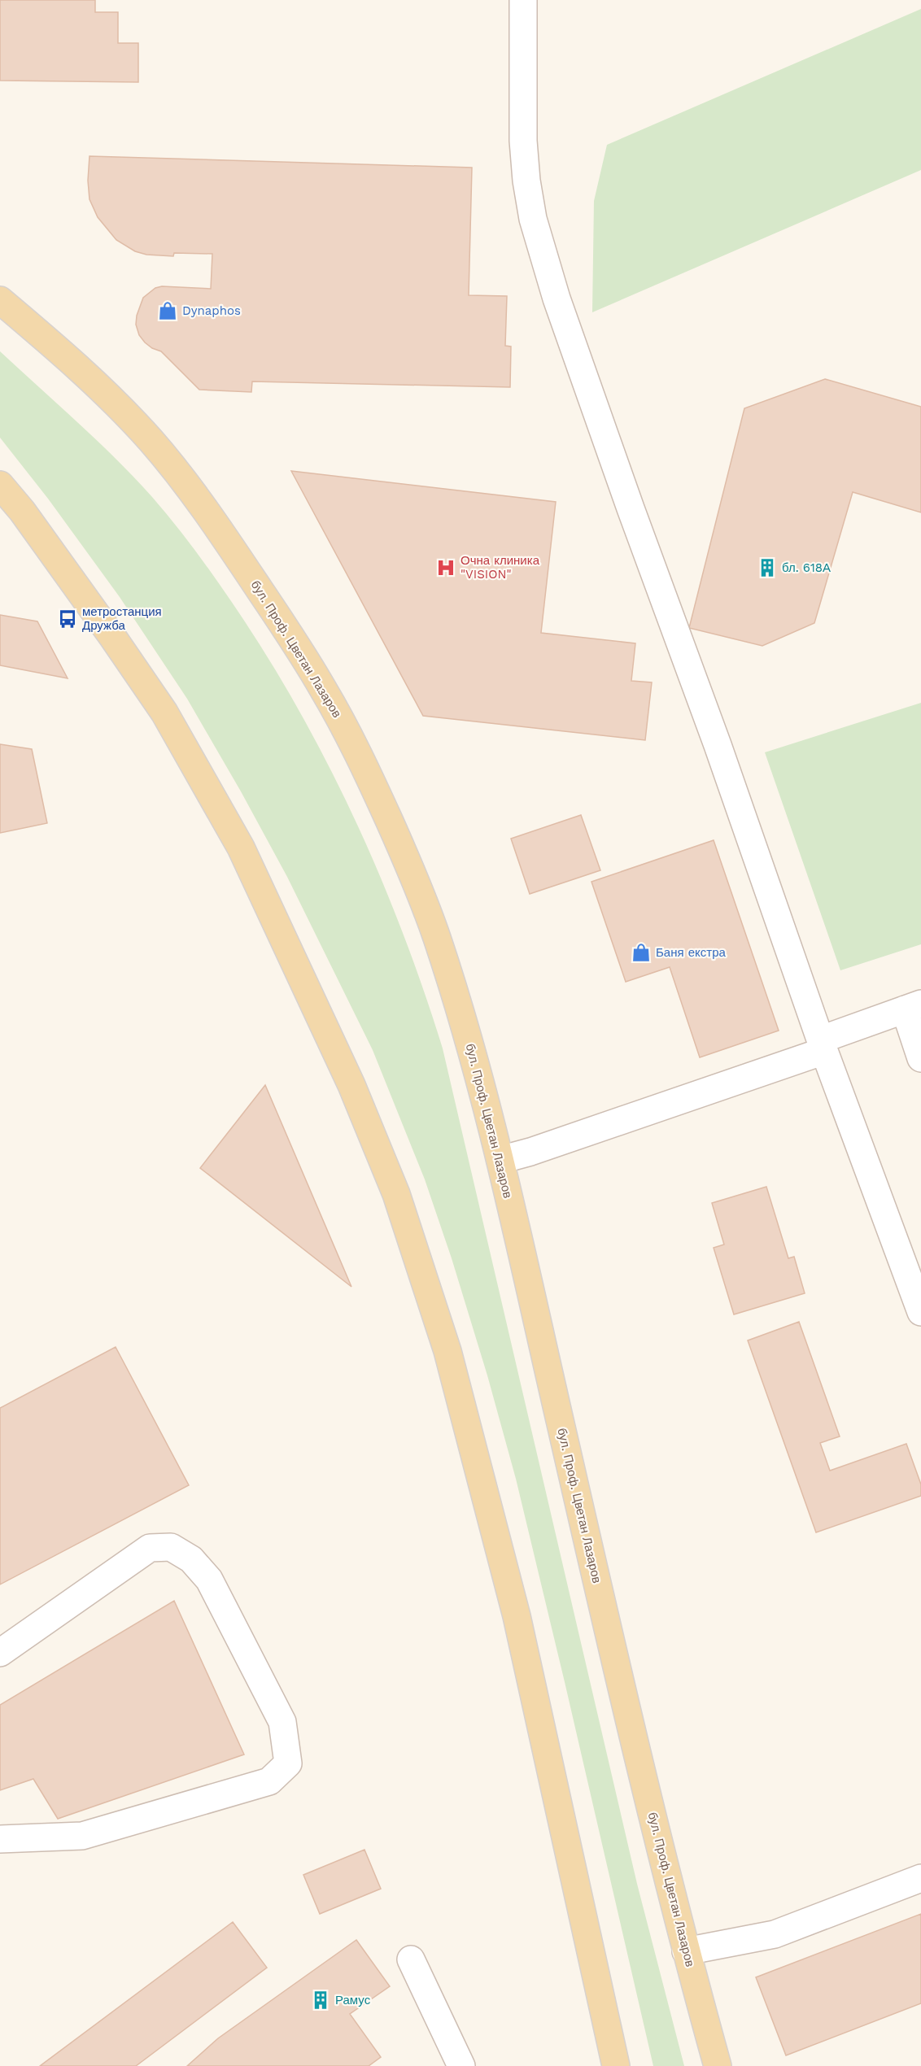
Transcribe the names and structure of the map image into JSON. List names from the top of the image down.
{
  "streets": {
    "main road": ["бул. Проф. Цветан Лазаров"]
  },
  "places": {
    "shop": ["Dynaphos", "Баня екстра"],
    "hospital": ["Очна клиника \"VISION\""],
    "building": ["бл. 618А", "Рамус"],
    "bus stop": ["метростанция Дружба"]
  }
}
